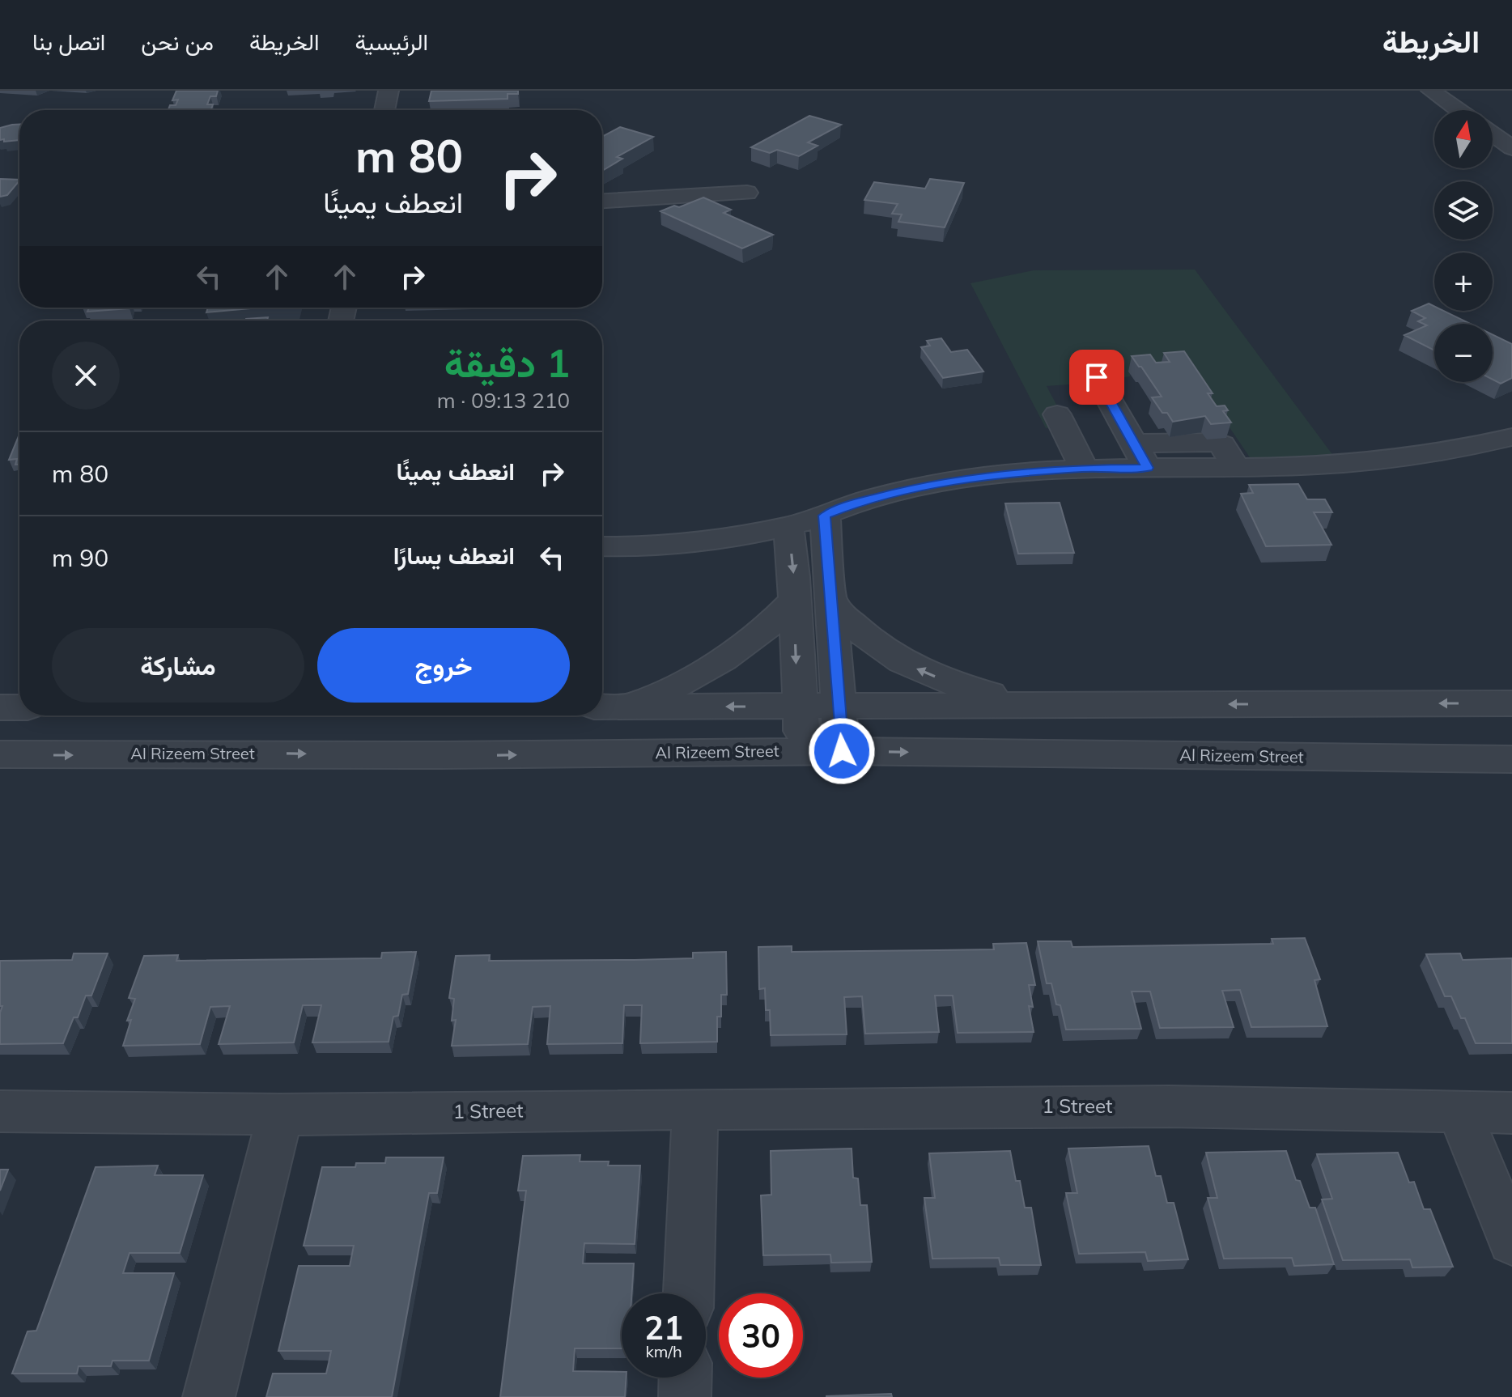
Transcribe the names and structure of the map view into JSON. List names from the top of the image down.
{
  "streets": {
    "street": ["Al Rizeem Street", "1 Street"]
  },
  "north": "top",
  "page": {
    "header": "الخريطة",
    "nav": [
      "الرئيسية",
      "الخريطة",
      "من نحن",
      "اتصل بنا"
    ],
    "map_buttons": ["+", "−"],
    "turn": ["80 m", "انعطف يمينًا"],
    "heading": ["1 دقيقة", "210 m · 09:13"],
    "list": [
      {
        "name": "انعطف يمينًا",
        "value": "80 m"
      },
      {
        "name": "انعطف يسارًا",
        "value": "90 m"
      }
    ],
    "buttons": ["خروج", "مشاركة"],
    "speed": "21 km/h",
    "limit": "30"
  }
}
